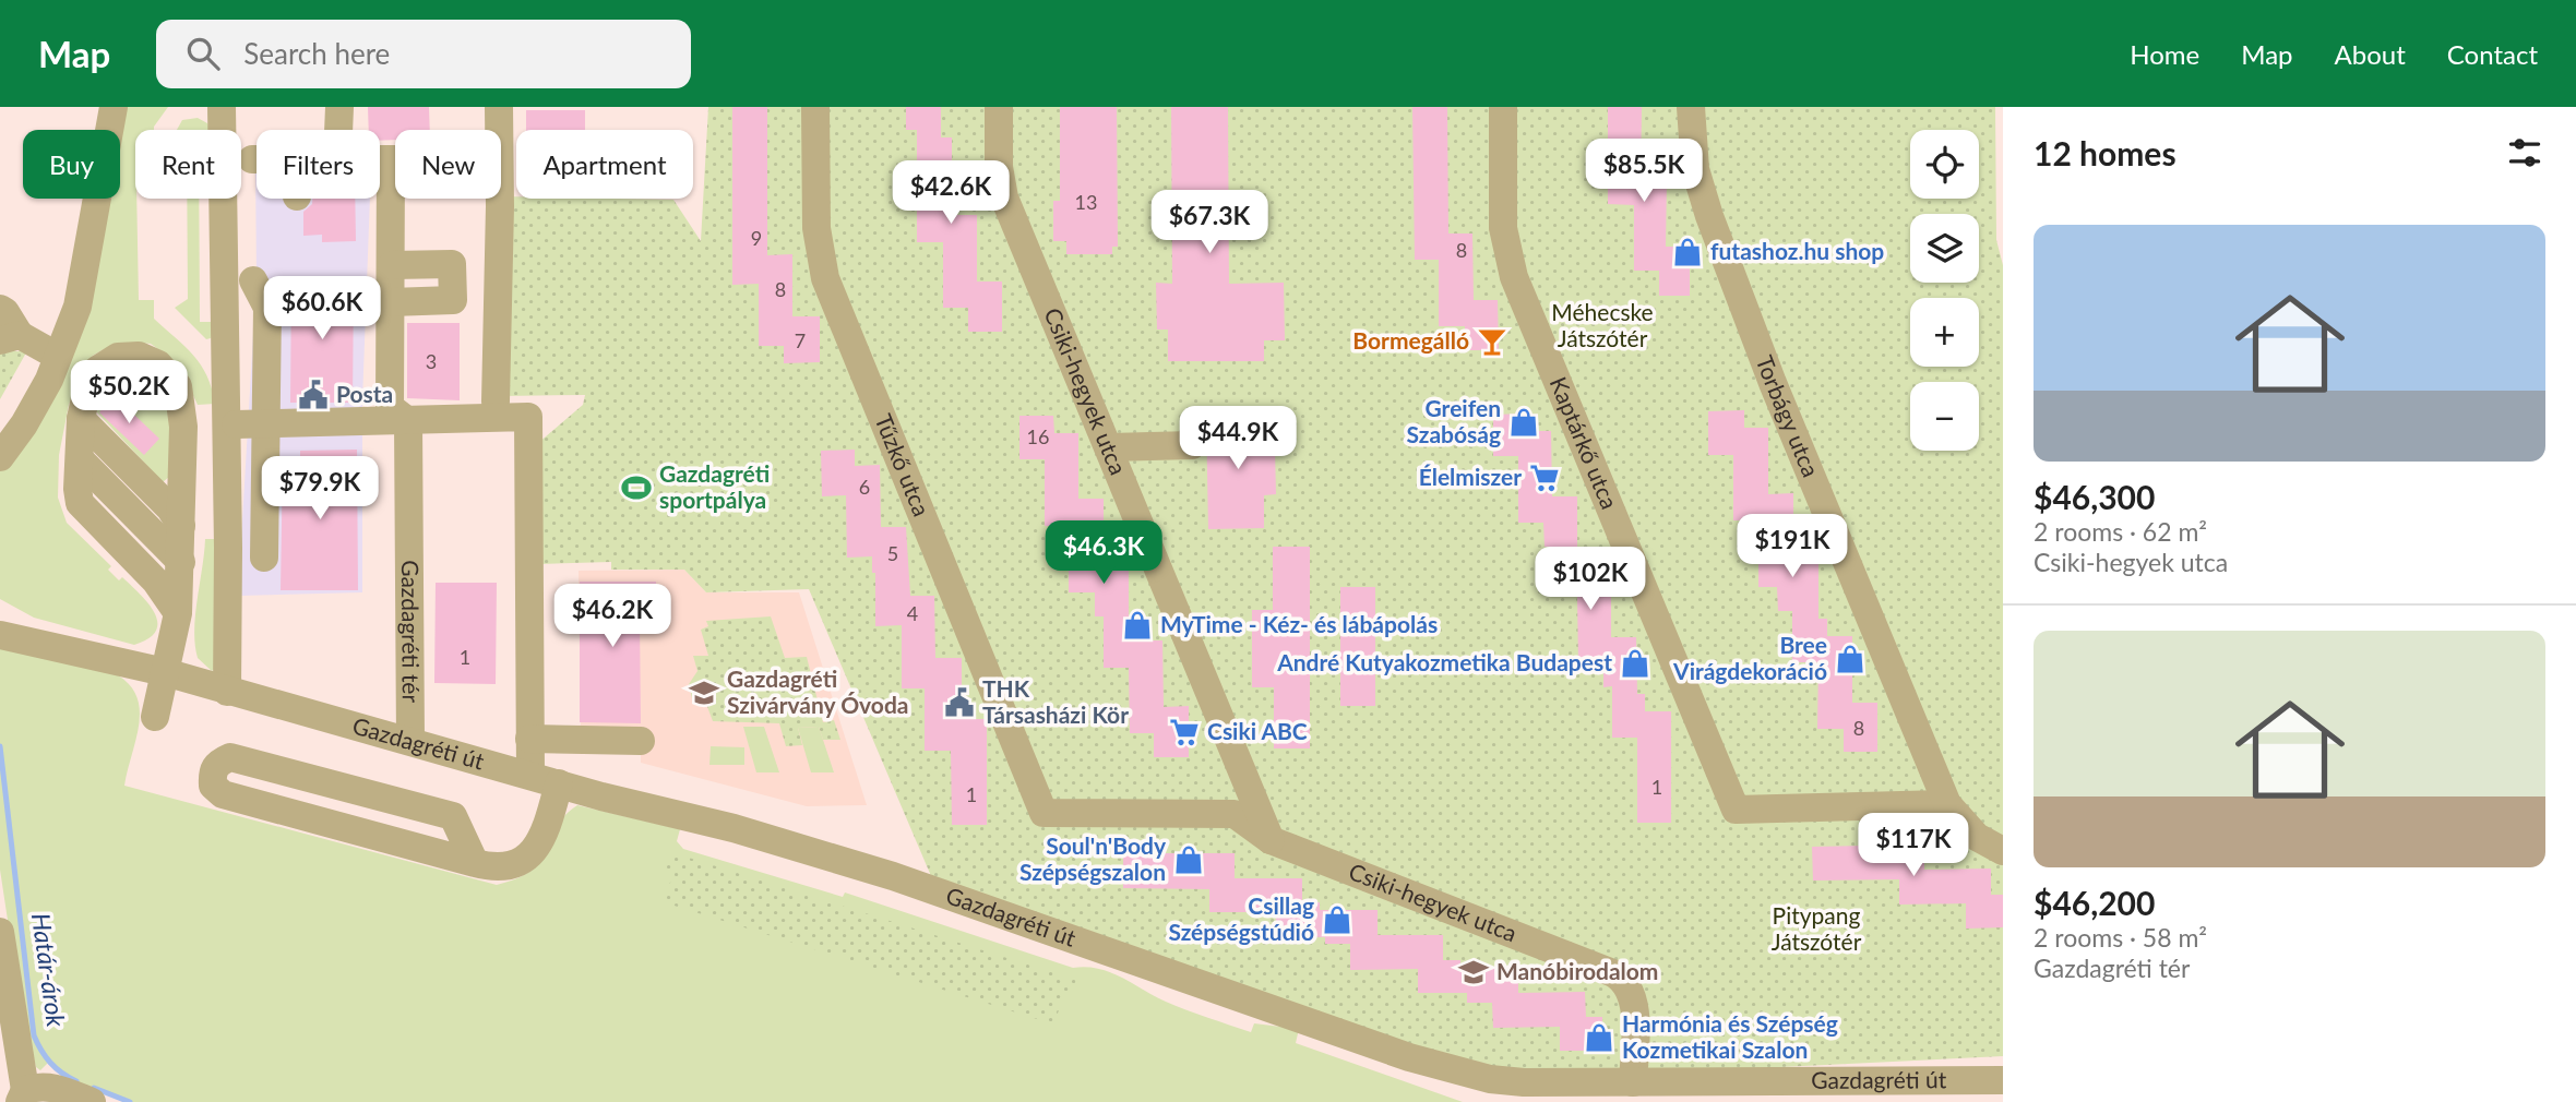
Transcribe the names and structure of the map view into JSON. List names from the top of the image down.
{
  "streets": {
    "street": [
      "Csiki-hegyek utca",
      "Torbágy utca",
      "Kaptárkő utca",
      "Tűzkő utca",
      "Gazdagréti tér",
      "Gazdagréti út"
    ]
  },
  "crossings": [
    ["Csiki-hegyek utca", "Tűzkő utca"],
    ["Csiki-hegyek utca", "Gazdagréti út"],
    ["Torbágy utca", "Kaptárkő utca"],
    ["Gazdagréti tér", "Gazdagréti út"]
  ],
  "water": ["Határ-árok"],
  "parks": ["Méhecske Játszótér", "Pitypang Játszótér"],
  "places": {
    "shop": [
      "futashoz.hu shop",
      "Greifen Szabóság",
      "MyTime - Kéz- és lábápolás",
      "Bree Virágdekoráció",
      "André Kutyakozmetika Budapest",
      "Soul'n'Body Szépségszalon",
      "Csillag Szépségstúdió",
      "Harmónia és Szépség Kozmetikai Szalon"
    ],
    "bar": ["Bormegálló"],
    "public building": ["Posta", "THK Társasházi Kör"],
    "supermarket": ["Élelmiszer", "Csiki ABC"],
    "sports": ["Gazdagréti sportpálya"],
    "school or university": ["Gazdagréti Szivárvány Óvoda", "Manóbirodalom"]
  },
  "house_numbers": [
    "13",
    "9",
    "8",
    "8",
    "7",
    "3",
    "16",
    "6",
    "5",
    "4",
    "1",
    "8",
    "1",
    "1"
  ],
  "page": {
    "header": "Map",
    "search": "Search here",
    "nav": [
      "Home",
      "Map",
      "About",
      "Contact"
    ],
    "heading": "12 homes",
    "map_buttons": ["+", "−"],
    "chip": [
      "Buy",
      "Rent",
      "Filters",
      "New",
      "Apartment"
    ],
    "price": [
      "$85.5K",
      "$42.6K",
      "$67.3K",
      "$60.6K",
      "$50.2K",
      "$44.9K",
      "$79.9K",
      "$191K",
      "$46.3K",
      "$102K",
      "$46.2K",
      "$117K"
    ],
    "list": [
      {
        "name": "$46,300",
        "note": "2 rooms · 62 m² · Csiki-hegyek utca"
      },
      {
        "name": "$46,200",
        "note": "2 rooms · 58 m² · Gazdagréti tér"
      }
    ]
  }
}
